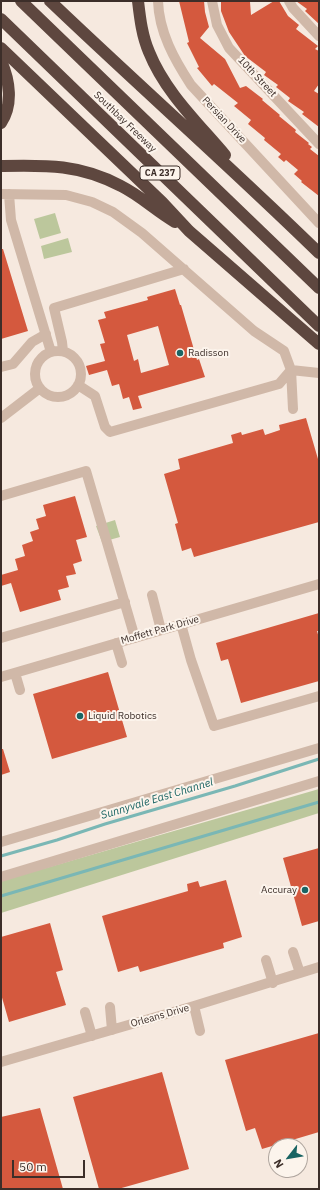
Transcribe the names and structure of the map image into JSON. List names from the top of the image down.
{
  "streets": {
    "highway": ["Southbay Freeway", "CA 237"],
    "street": [
      "10th Street",
      "Persian Drive",
      "Moffett Park Drive",
      "Orleans Drive"
    ]
  },
  "water": ["Sunnyvale East Channel"],
  "places": ["Radisson", "Liquid Robotics", "Accuray"],
  "scale_bar": "50 m",
  "north": "bottom left"
}
